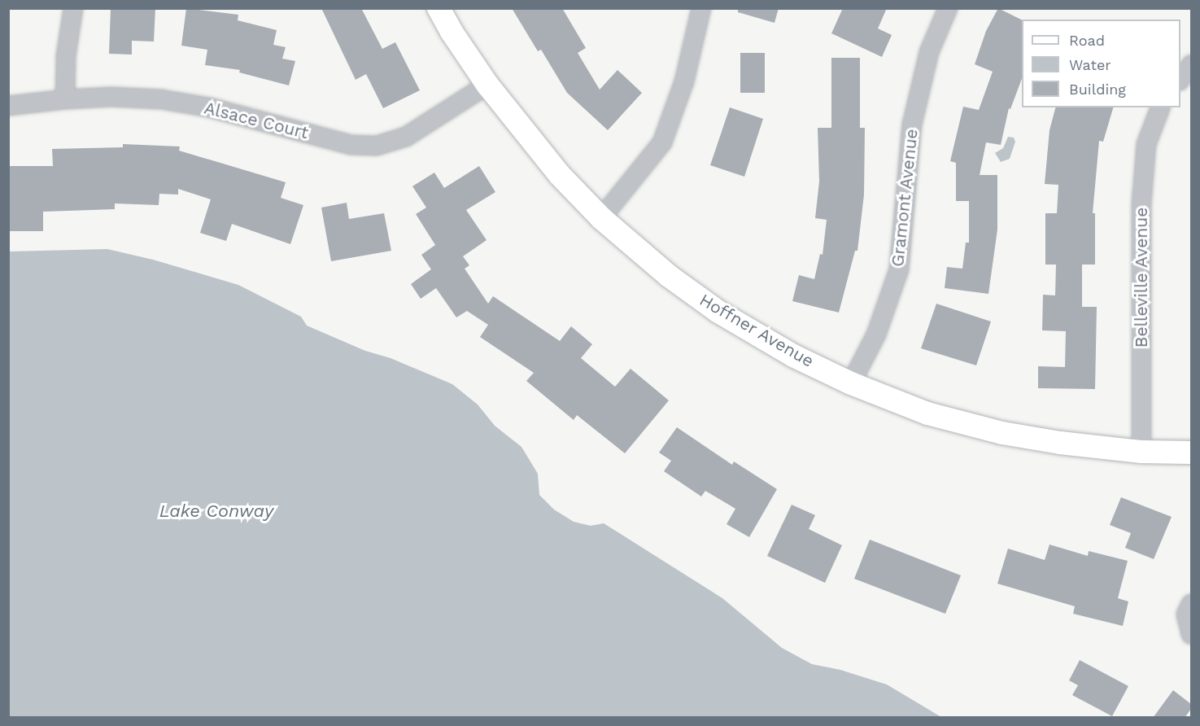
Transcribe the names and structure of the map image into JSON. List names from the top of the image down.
{
  "streets": {
    "main road": ["Hoffner Avenue"],
    "street": ["Alsace Court", "Gramont Avenue", "Belleville Avenue"]
  },
  "crossings": [
    ["Alsace Court", "Hoffner Avenue"],
    ["Gramont Avenue", "Hoffner Avenue"],
    ["Belleville Avenue", "Hoffner Avenue"]
  ],
  "water": ["Lake Conway"],
  "legend": ["Road", "Water", "Building"]
}
